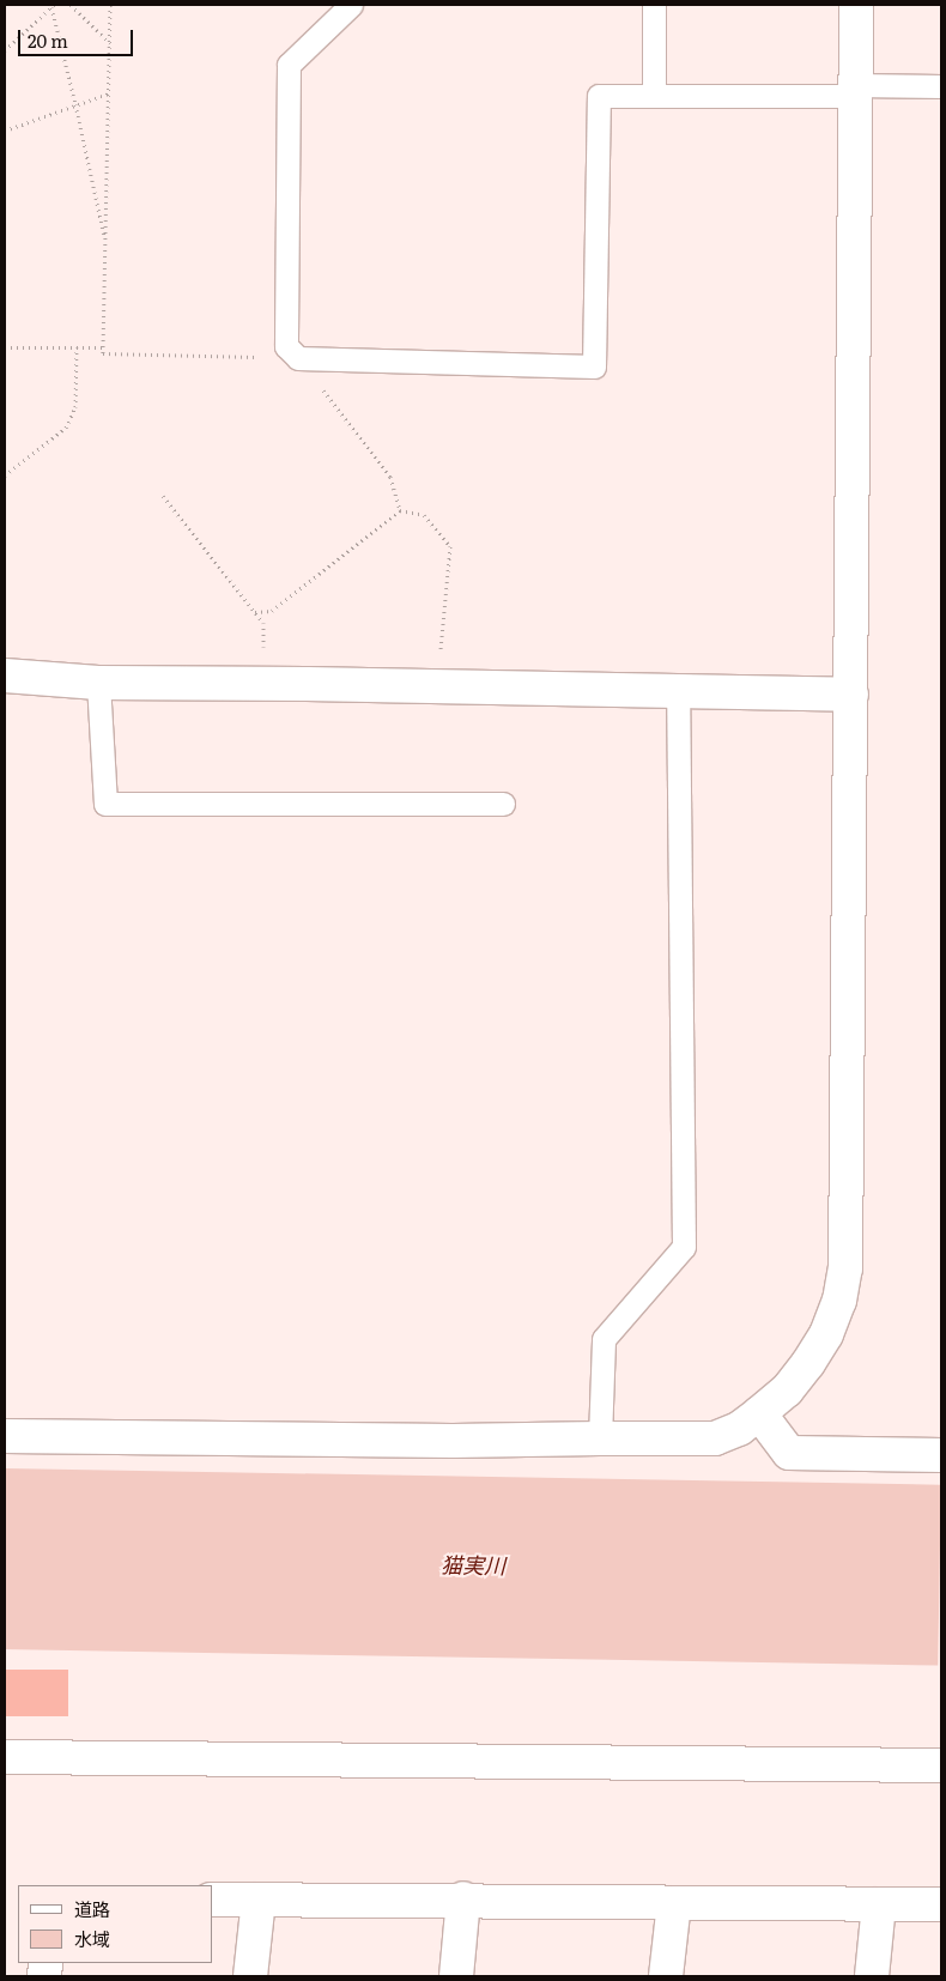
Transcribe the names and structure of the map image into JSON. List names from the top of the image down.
{
  "water": ["猫実川"],
  "legend": ["道路", "水域"],
  "scale_bar": "20 m"
}
